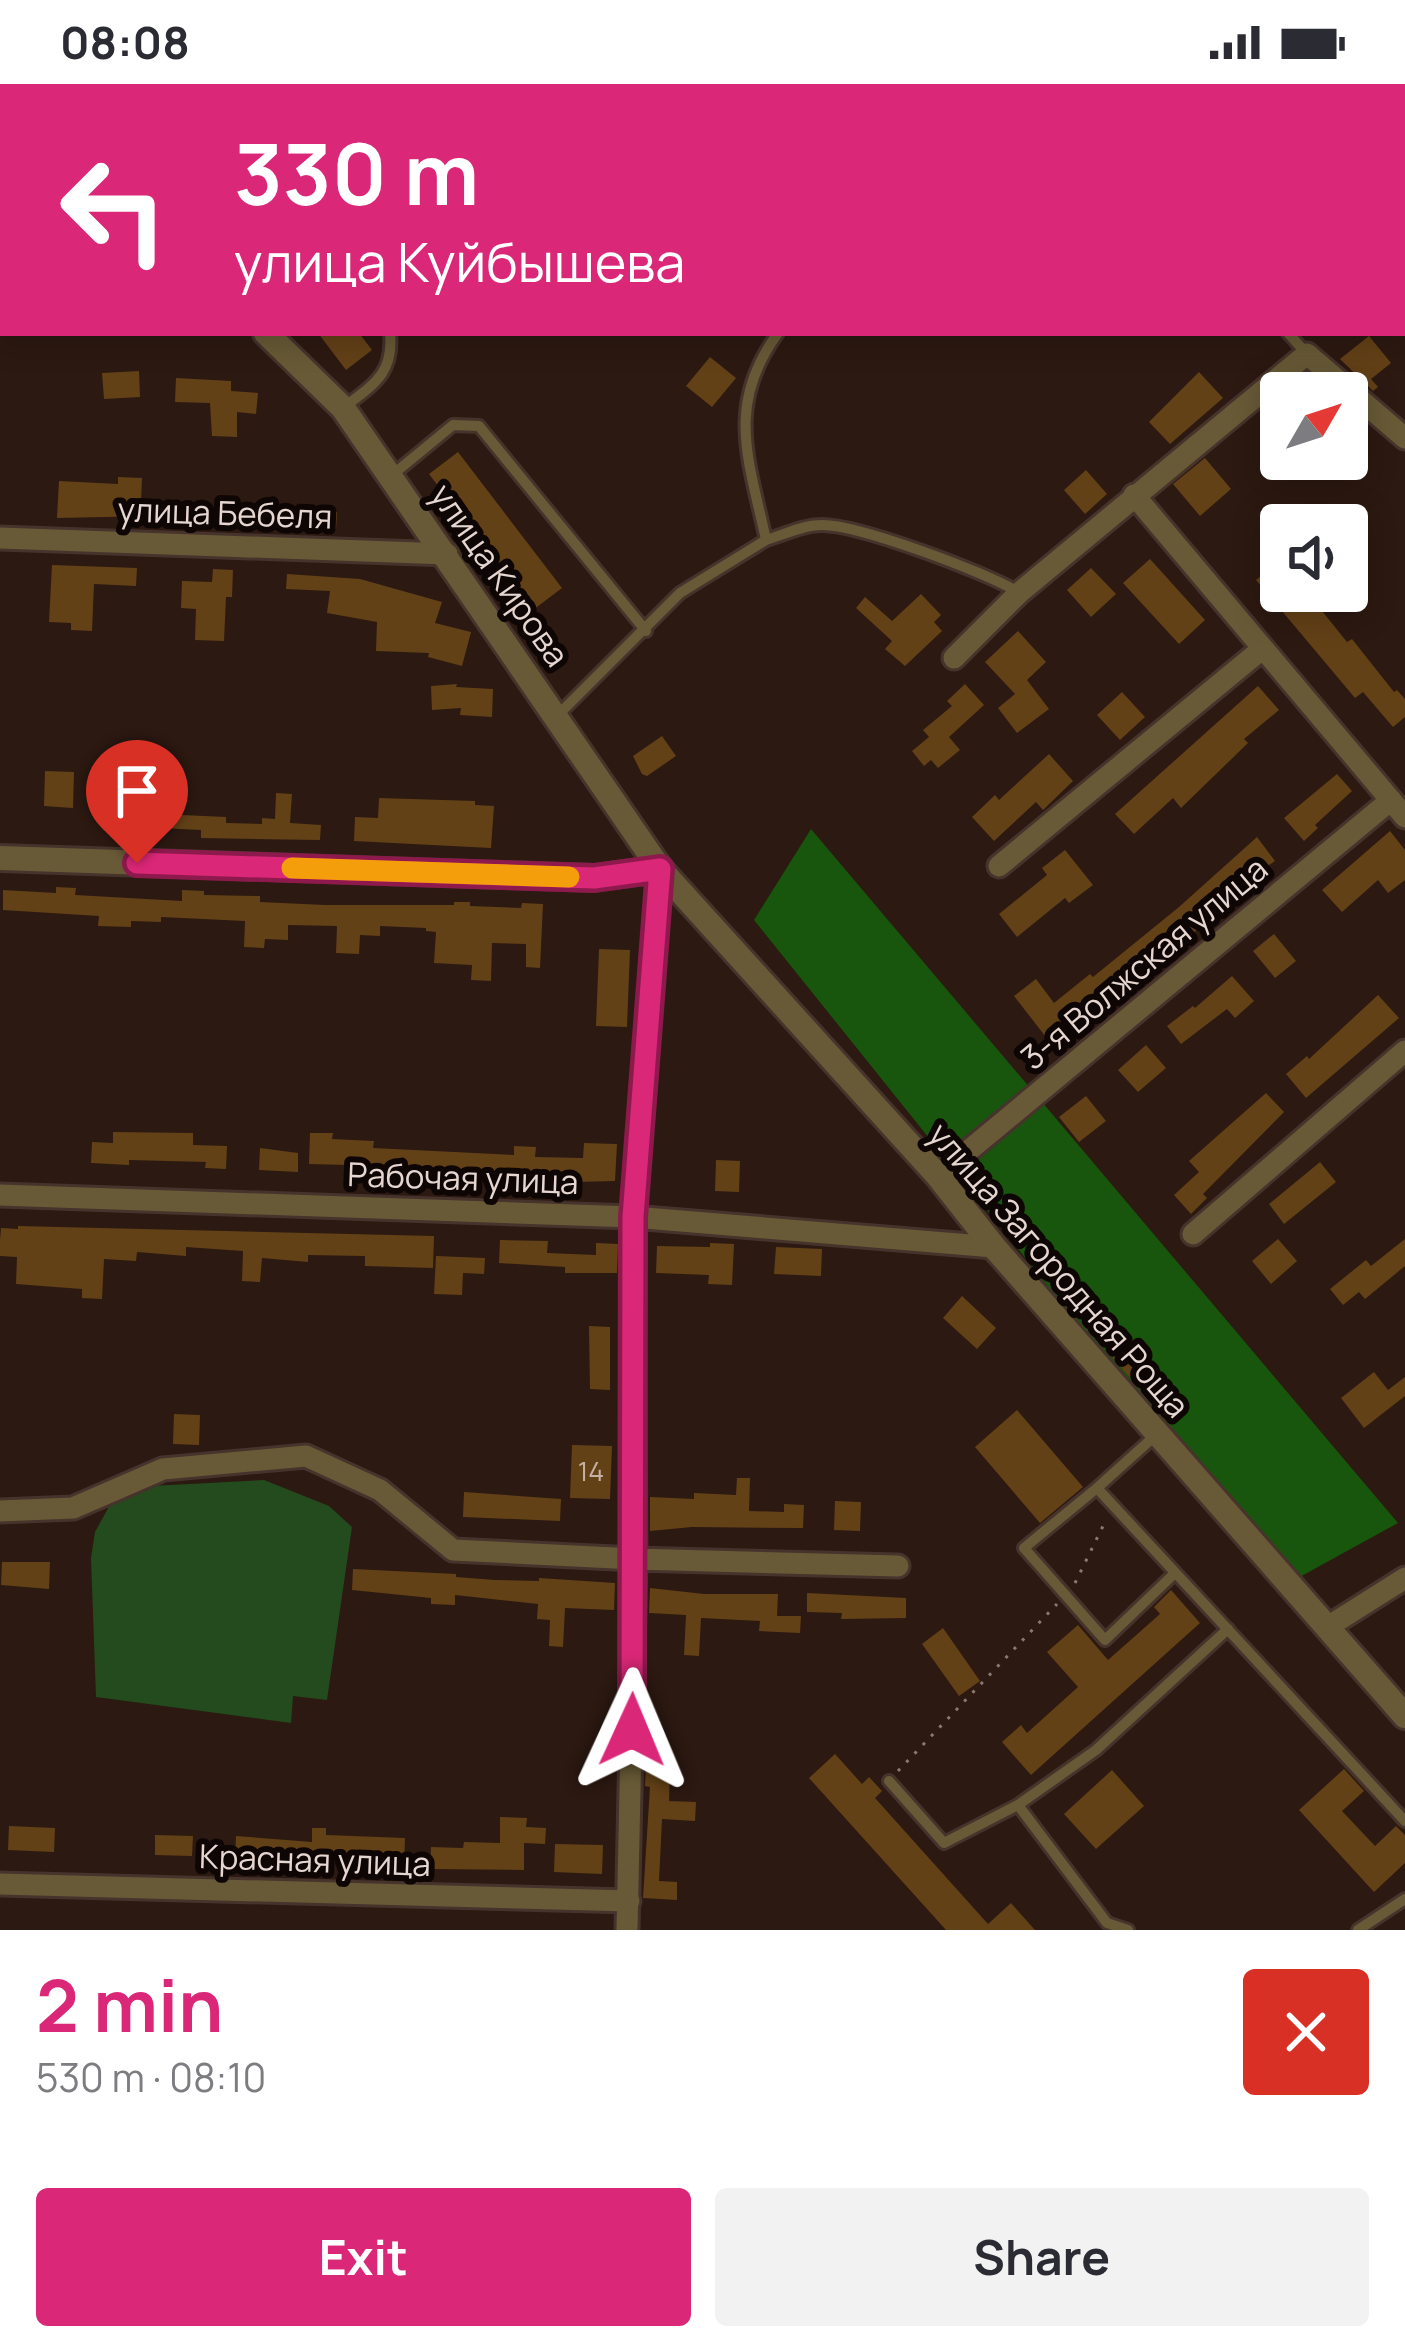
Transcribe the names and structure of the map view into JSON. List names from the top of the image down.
{
  "streets": {
    "street": [
      "улица Бебеля",
      "улица Кирова",
      "3-я Волжская улица",
      "Рабочая улица",
      "улица Загородная Роща",
      "Красная улица"
    ]
  },
  "crossings": [
    ["улица Бебеля", "улица Кирова"],
    ["улица Кирова", "улица Загородная Роща"],
    ["3-я Волжская улица", "улица Загородная Роща"],
    ["Рабочая улица", "улица Загородная Роща"]
  ],
  "house_numbers": ["14"],
  "north": "top right",
  "page": {
    "status": "08:08",
    "turn": ["330 m", "улица Куйбышева"],
    "heading": ["2 min", "530 m · 08:10"],
    "buttons": ["Exit", "Share"]
  }
}
